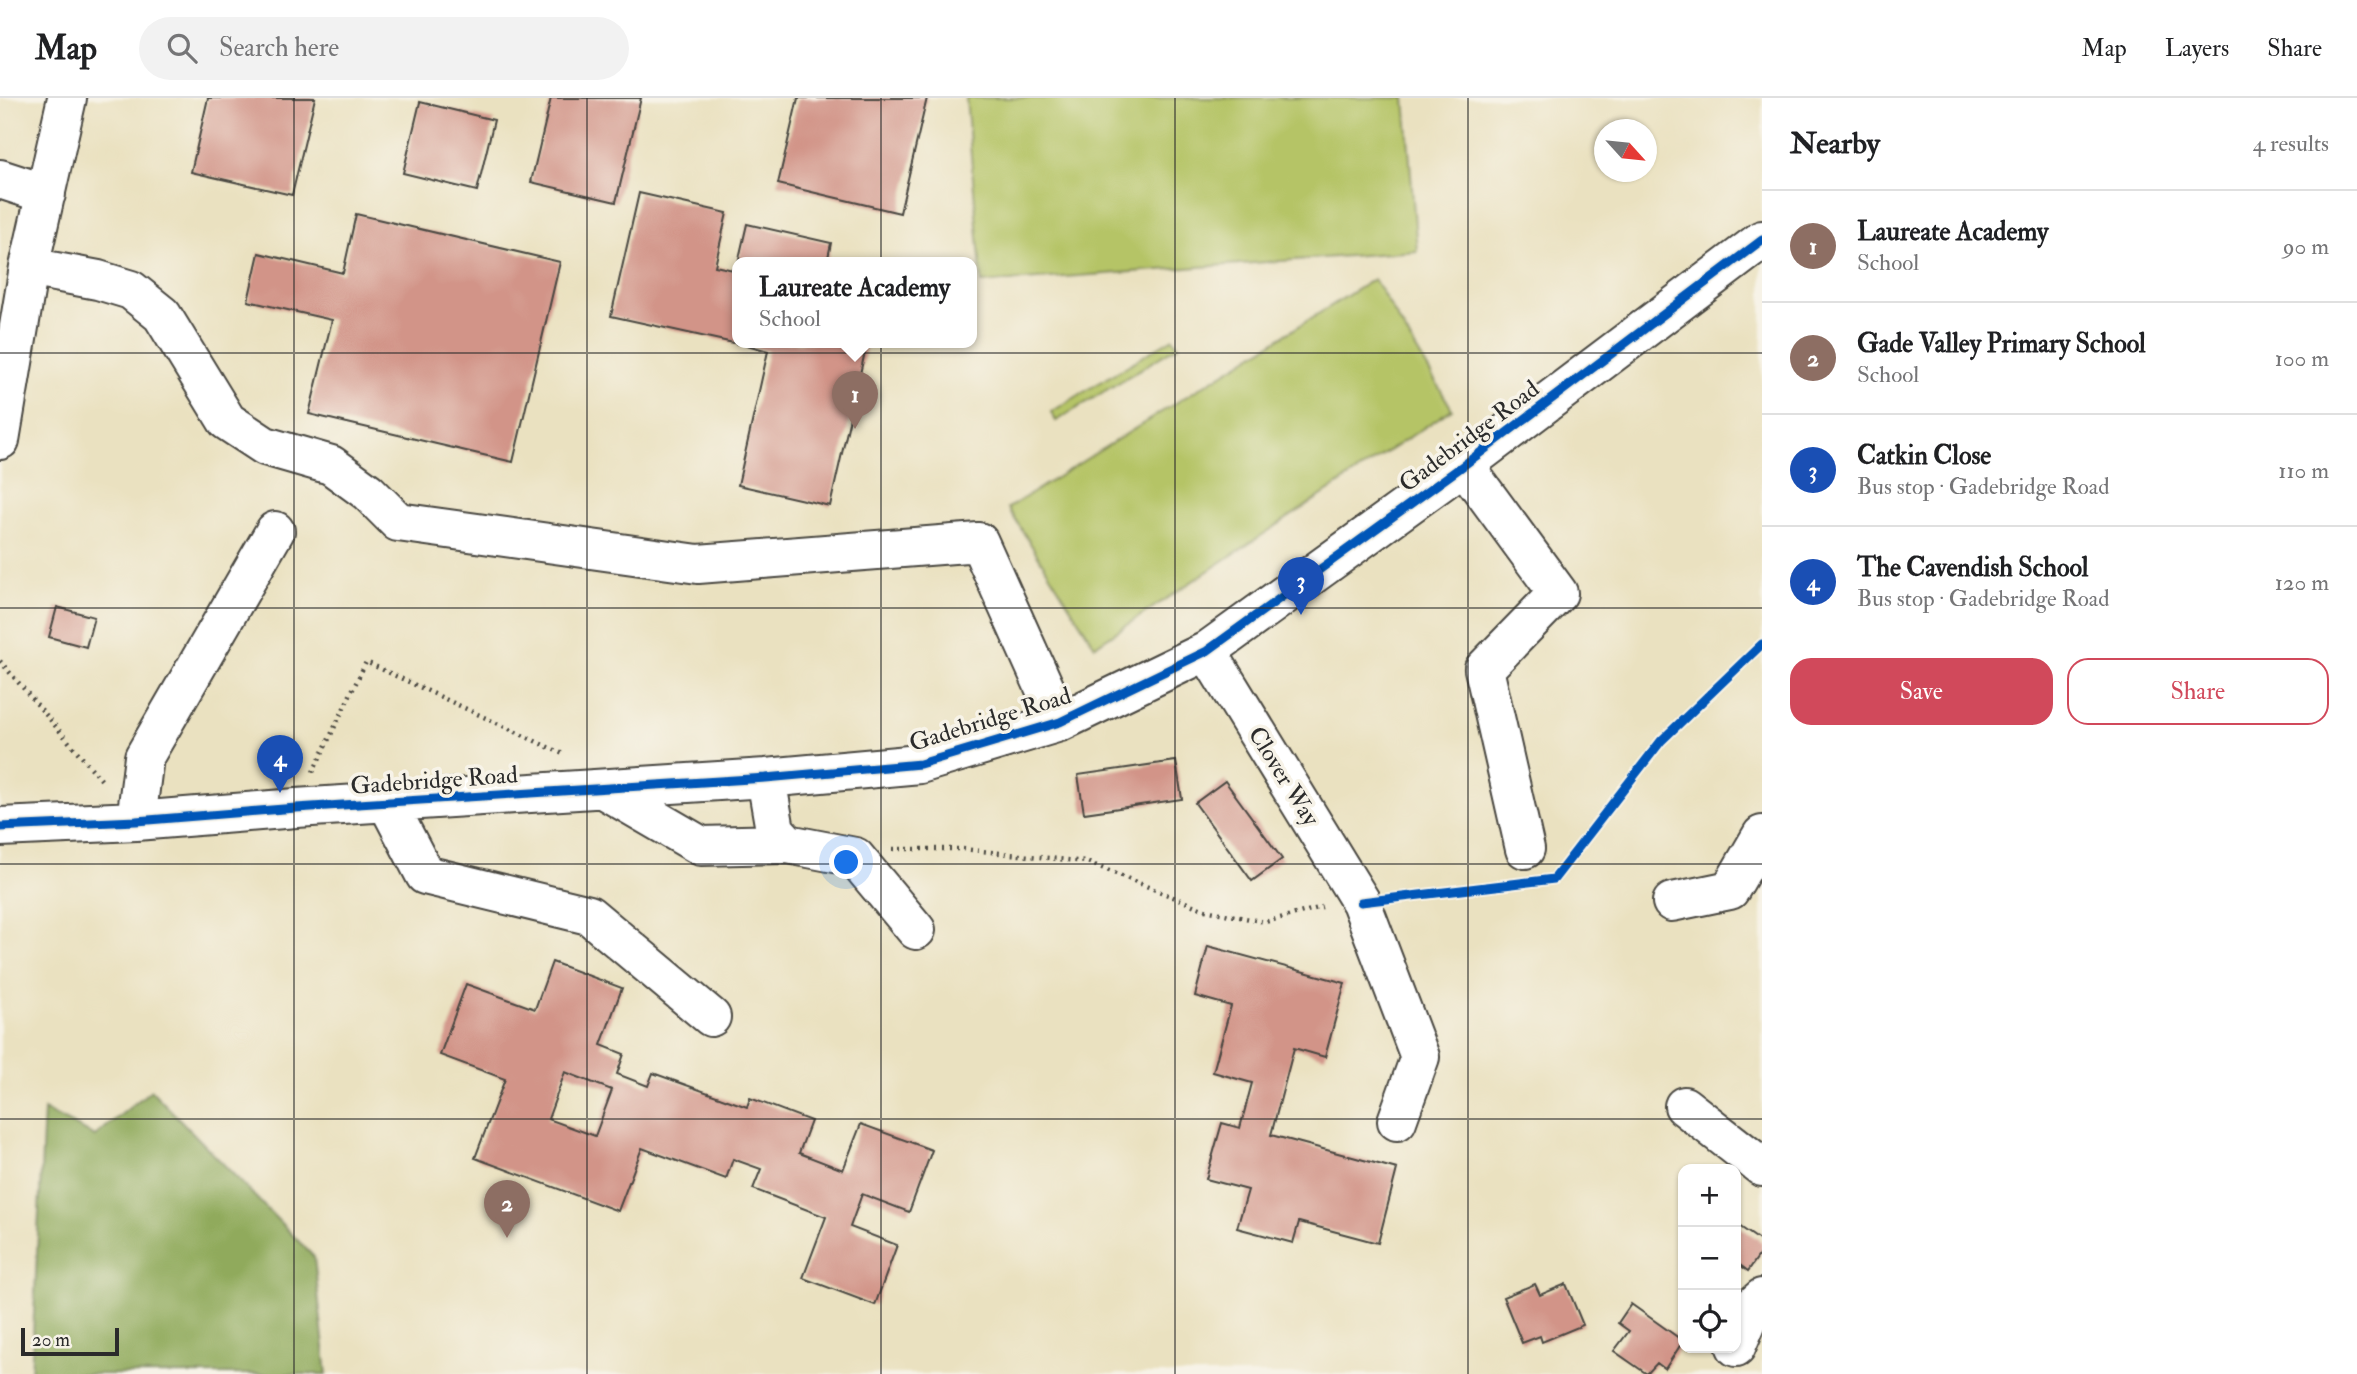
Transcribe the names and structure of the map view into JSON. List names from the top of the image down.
{
  "streets": {
    "street": ["Gadebridge Road", "Clover Way"]
  },
  "crossings": [
    ["Gadebridge Road", "Clover Way"]
  ],
  "scale_bar": "20 m",
  "north": "bottom right",
  "page": {
    "header": "Map",
    "search": "Search here",
    "nav": ["Map", "Layers", "Share"],
    "heading": ["Nearby", "4 results"],
    "list": [
      {
        "mark": "1",
        "name": "Laureate Academy",
        "note": "School",
        "value": "90 m"
      },
      {
        "mark": "2",
        "name": "Gade Valley Primary School",
        "note": "School",
        "value": "100 m"
      },
      {
        "mark": "3",
        "name": "Catkin Close",
        "note": "Bus stop · Gadebridge Road",
        "value": "110 m"
      },
      {
        "mark": "4",
        "name": "The Cavendish School",
        "note": "Bus stop · Gadebridge Road",
        "value": "120 m"
      }
    ],
    "popup": ["Laureate Academy", "School"],
    "pins": [
      "1",
      "3",
      "4",
      "2"
    ],
    "buttons": ["Save", "Share"],
    "map_buttons": ["+", "−"],
    "scale": "20 m"
  }
}
